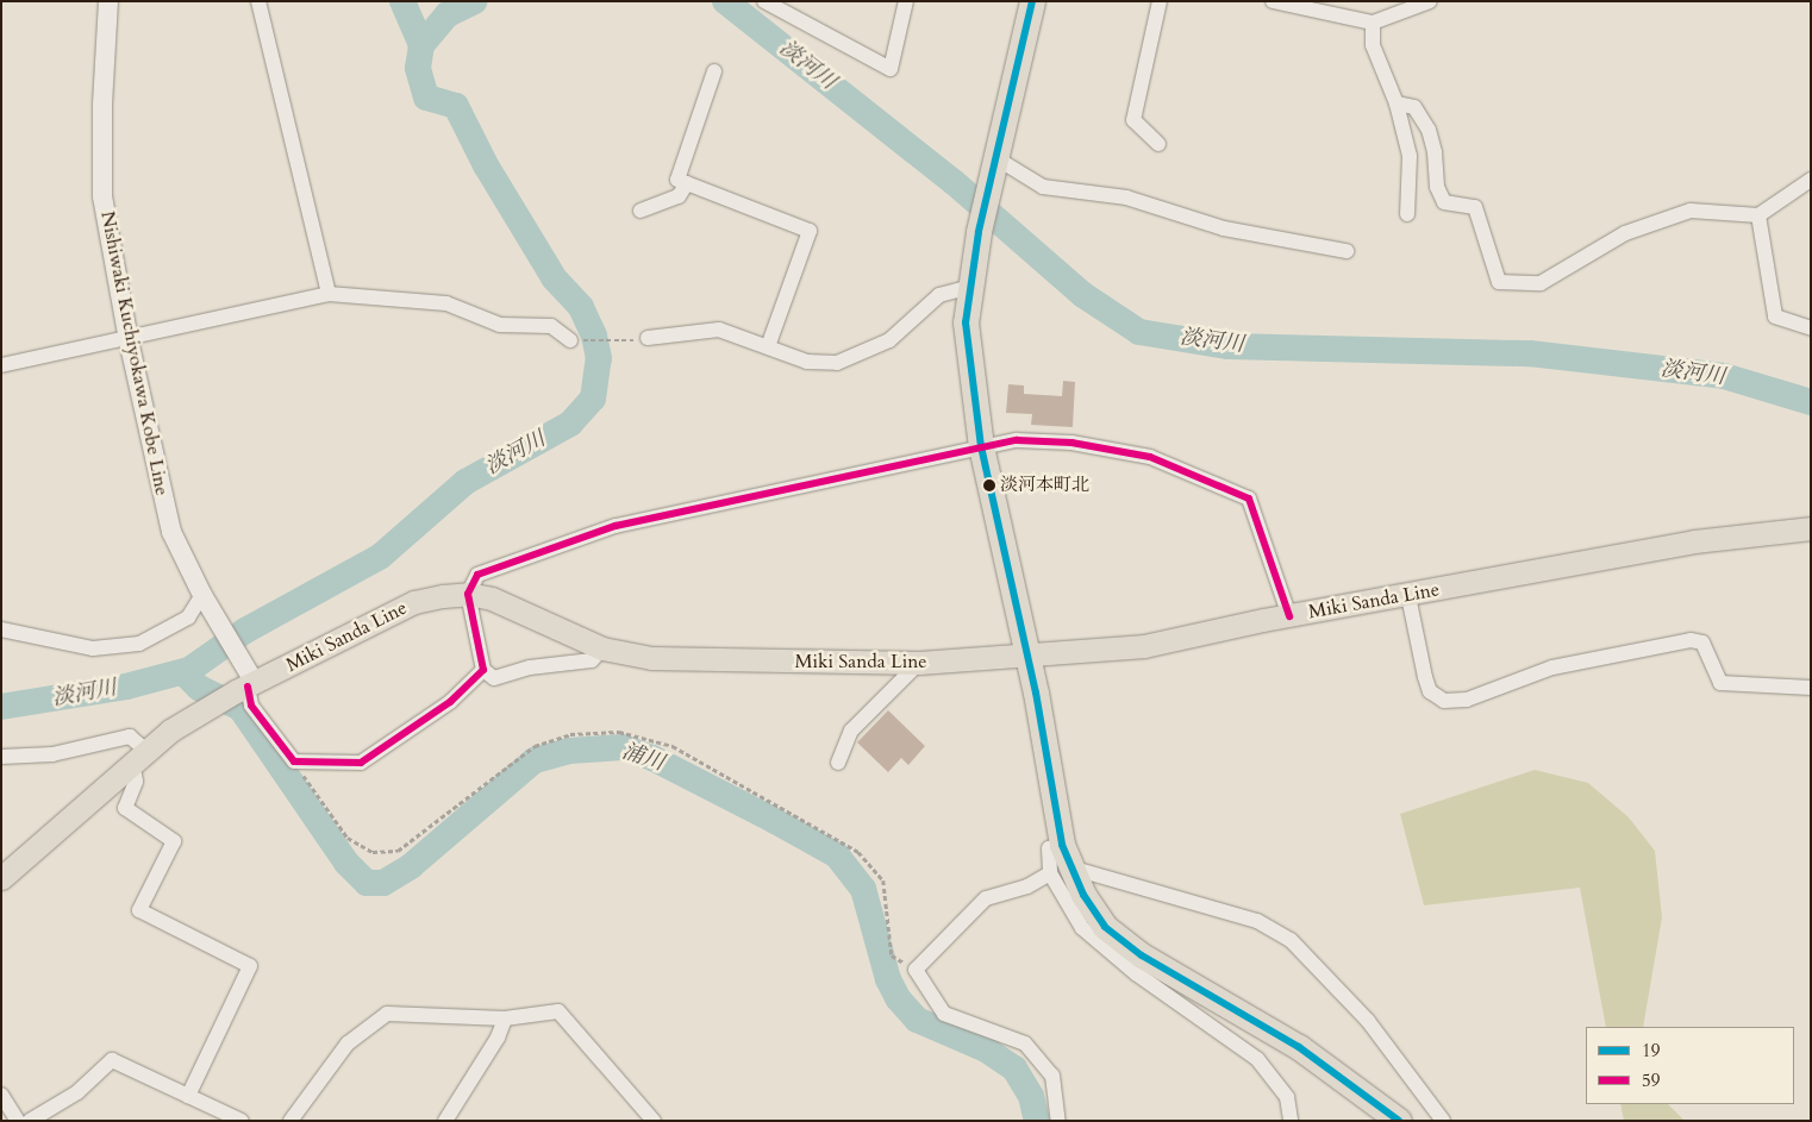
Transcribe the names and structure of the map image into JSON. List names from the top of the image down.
{
  "streets": {
    "main road": ["Nishiwaki Kuchiyokawa Kobe Line", "Miki Sanda Line"]
  },
  "crossings": [
    ["Nishiwaki Kuchiyokawa Kobe Line", "Miki Sanda Line"]
  ],
  "water": ["淡河川", "浦川"],
  "places": ["淡河本町北"],
  "lines": ["transit line 19", "transit line 59"],
  "legend": ["19", "59"]
}
